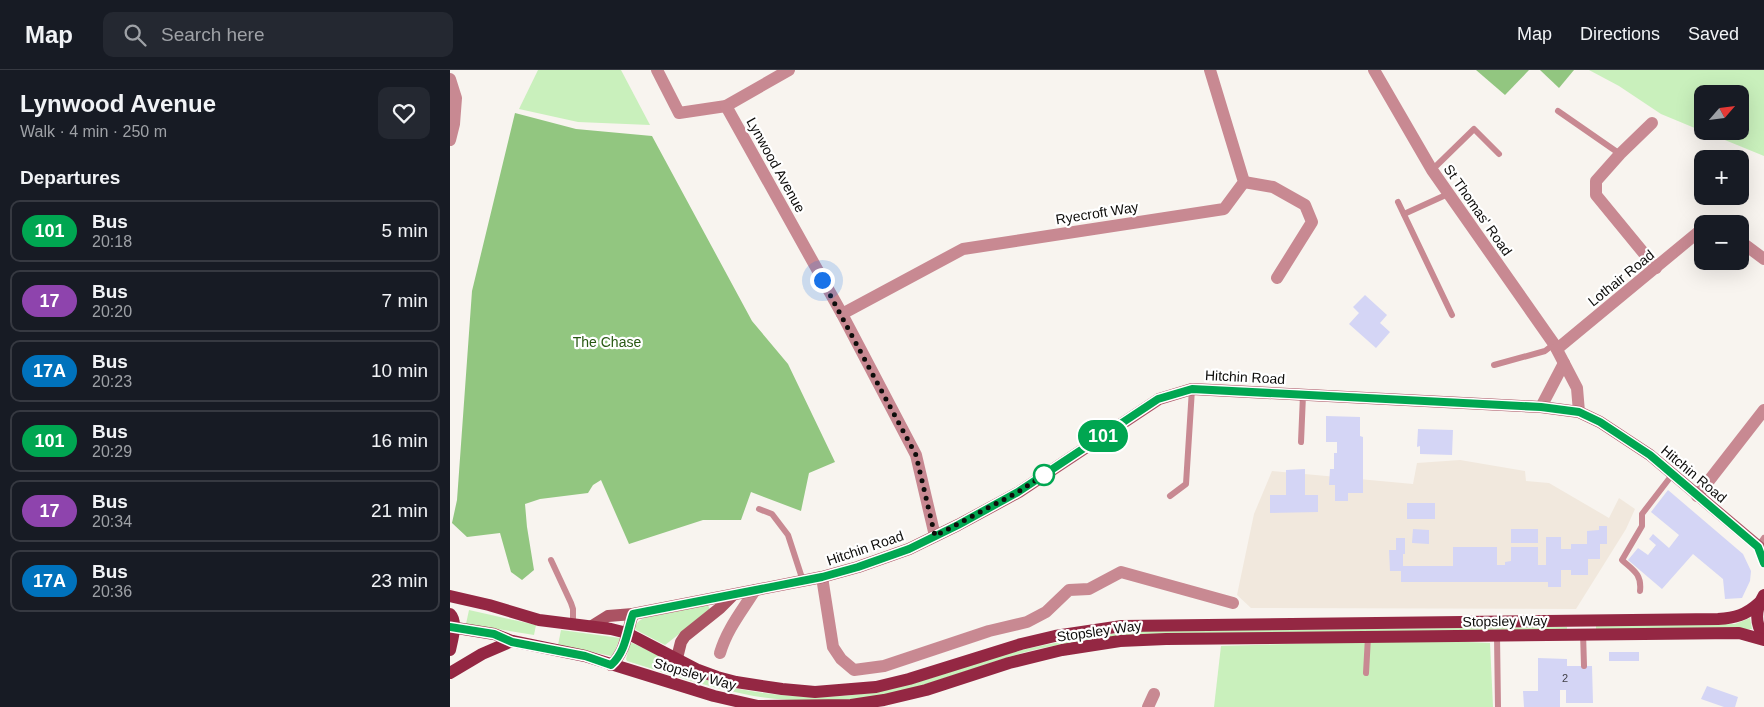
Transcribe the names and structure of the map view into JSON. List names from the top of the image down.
{
  "streets": {
    "main road": ["Stopsley Way"],
    "street": [
      "Lynwood Avenue",
      "St Thomas' Road",
      "Ryecroft Way",
      "Lothair Road",
      "Hitchin Road"
    ]
  },
  "crossings": [
    ["Lynwood Avenue", "Ryecroft Way"],
    ["Lynwood Avenue", "Hitchin Road"],
    ["St Thomas' Road", "Lothair Road"],
    ["St Thomas' Road", "Hitchin Road"],
    ["Hitchin Road", "Stopsley Way"]
  ],
  "parks": ["The Chase"],
  "lines": ["bus line 101"],
  "house_numbers": ["2"],
  "north": "top right",
  "page": {
    "header": "Map",
    "search": "Search here",
    "nav": ["Map", "Directions", "Saved"],
    "heading": [
      ["Lynwood Avenue", "Walk · 4 min · 250 m"],
      "Departures"
    ],
    "on_map": "101",
    "map_buttons": ["+", "−"],
    "list": [
      {
        "mark": "101",
        "name": "Bus",
        "note": "20:18",
        "value": "5 min"
      },
      {
        "mark": "17",
        "name": "Bus",
        "note": "20:20",
        "value": "7 min"
      },
      {
        "mark": "17A",
        "name": "Bus",
        "note": "20:23",
        "value": "10 min"
      },
      {
        "mark": "101",
        "name": "Bus",
        "note": "20:29",
        "value": "16 min"
      },
      {
        "mark": "17",
        "name": "Bus",
        "note": "20:34",
        "value": "21 min"
      },
      {
        "mark": "17A",
        "name": "Bus",
        "note": "20:36",
        "value": "23 min"
      }
    ]
  }
}
